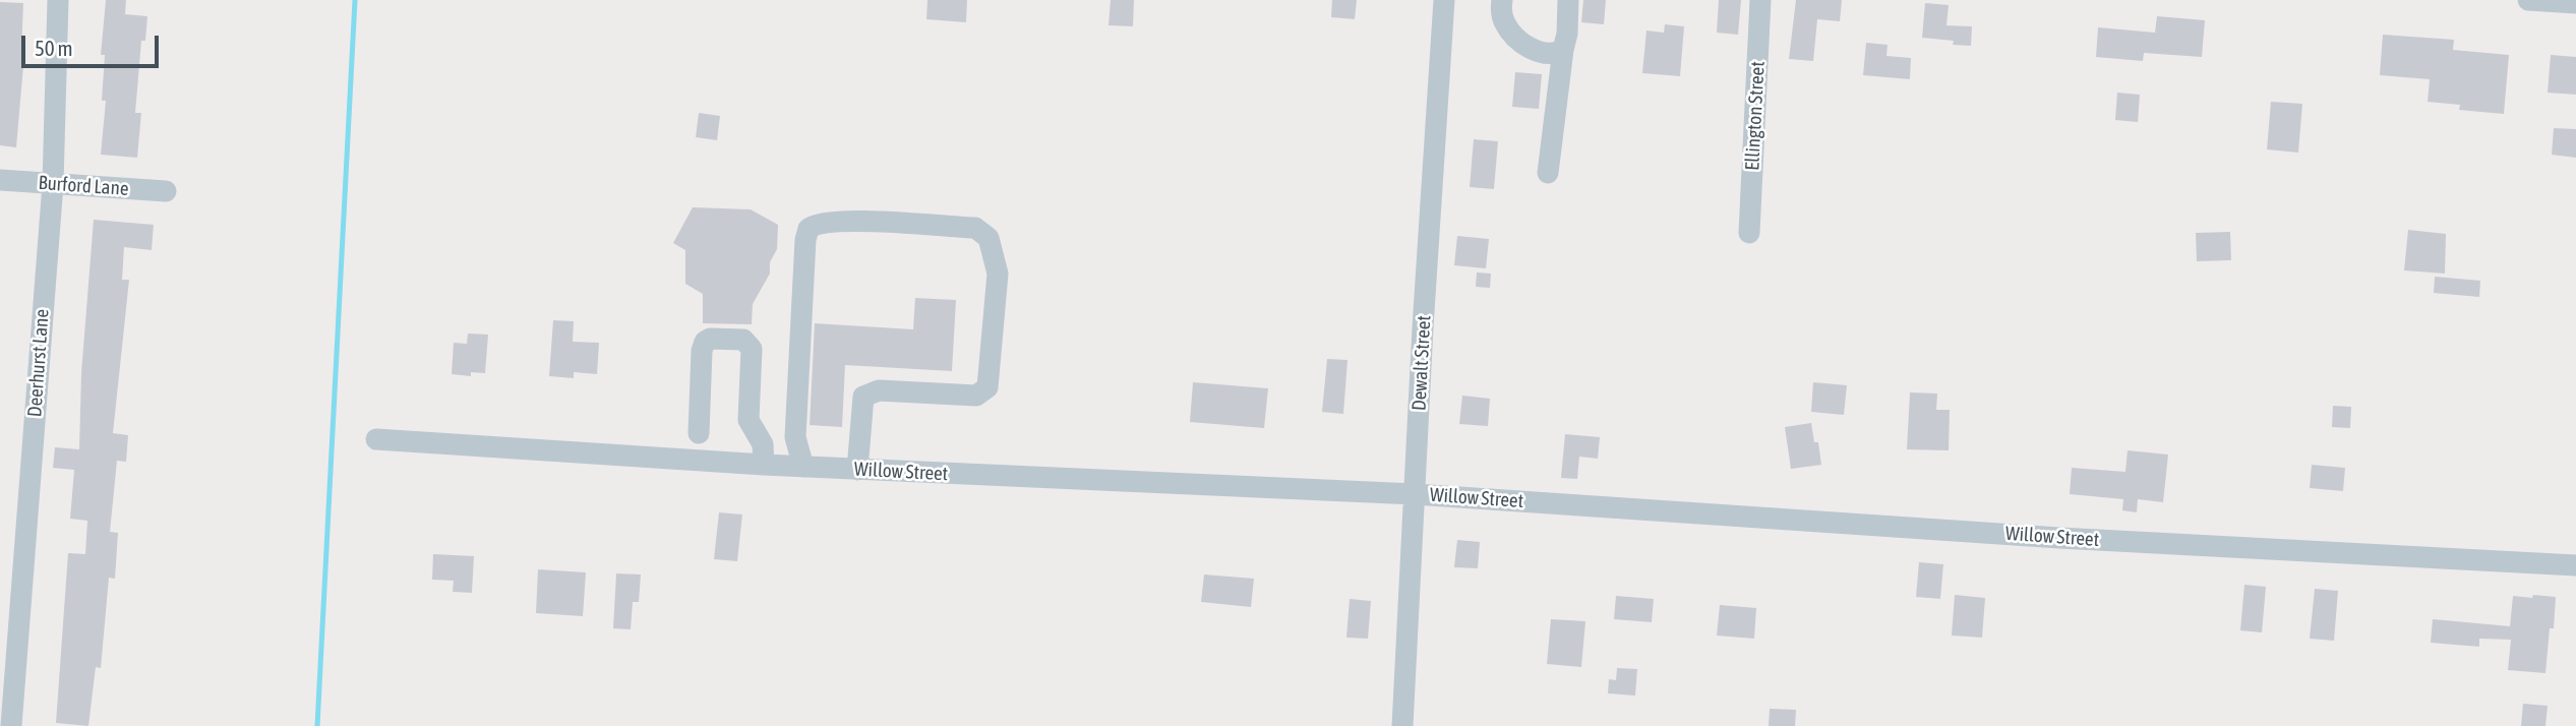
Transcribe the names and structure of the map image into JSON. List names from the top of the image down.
{
  "streets": {
    "street": [
      "Ellington Street",
      "Burford Lane",
      "Deerhurst Lane",
      "Dewalt Street",
      "Willow Street"
    ]
  },
  "crossings": [
    ["Burford Lane", "Deerhurst Lane"],
    ["Dewalt Street", "Willow Street"]
  ],
  "scale_bar": "50 m"
}
